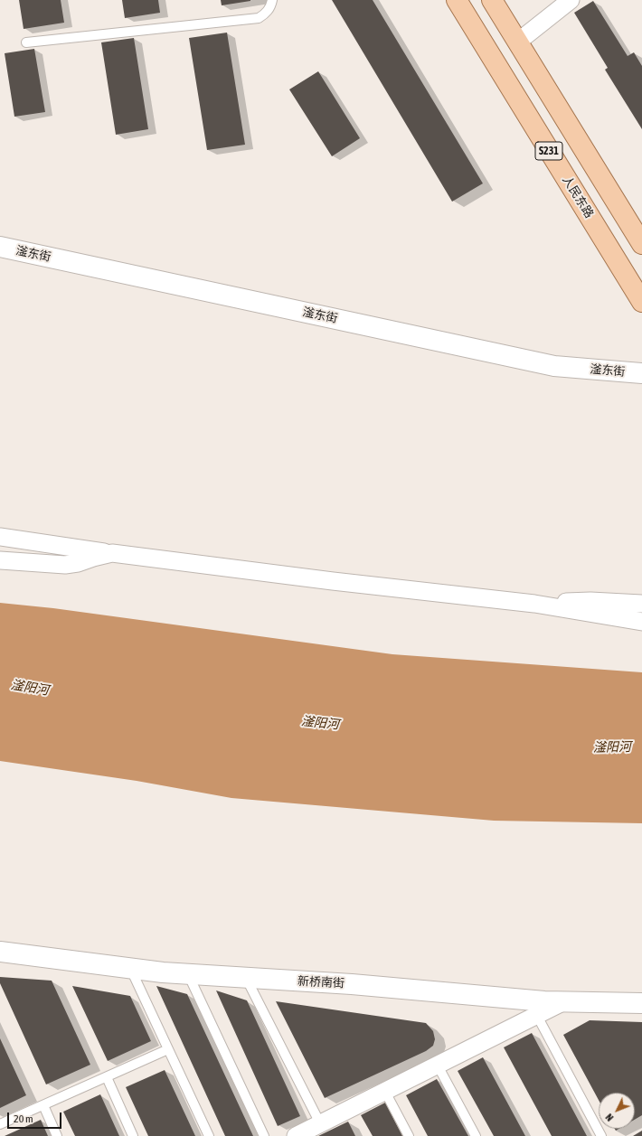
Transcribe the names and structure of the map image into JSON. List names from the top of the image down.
{
  "streets": {
    "main road": ["S231", "人民东路"],
    "street": ["滏东街", "新桥南街"]
  },
  "water": ["滏阳河"],
  "scale_bar": "20 m",
  "north": "bottom left"
}
